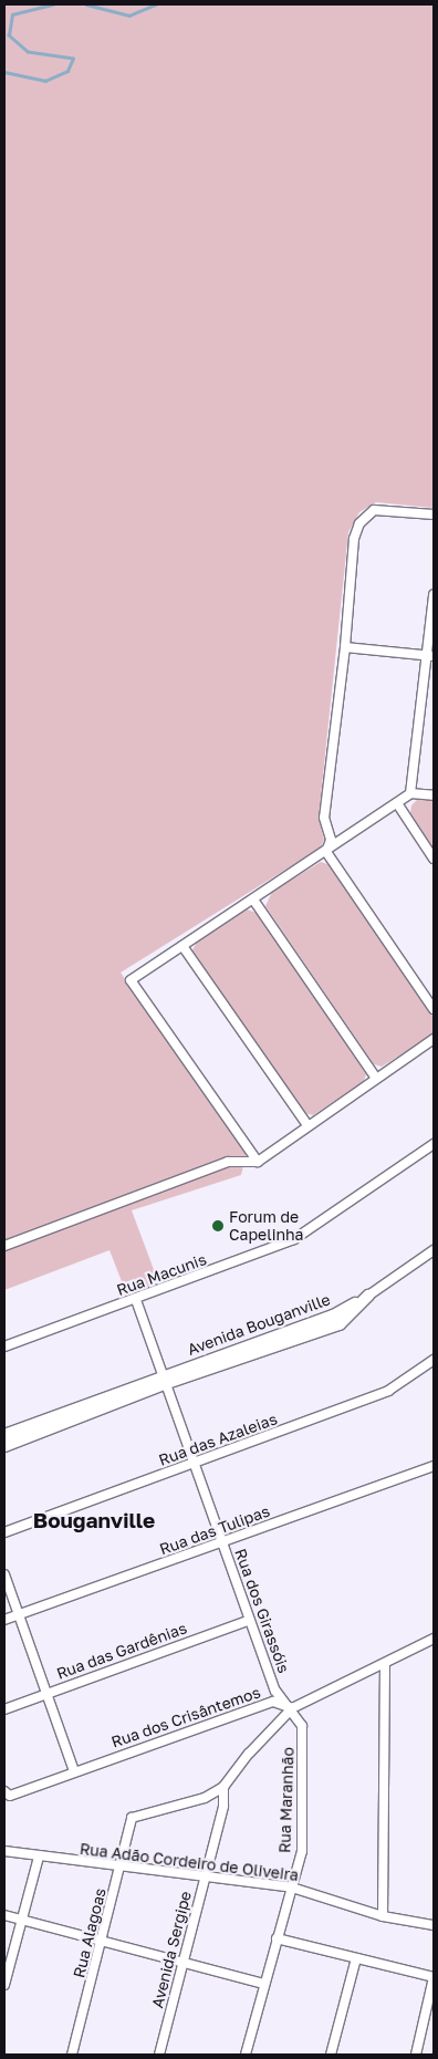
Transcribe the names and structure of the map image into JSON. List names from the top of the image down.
{
  "streets": {
    "street": [
      "Rua Macunis",
      "Avenida Bouganville",
      "Rua das Azaleias",
      "Rua das Tulipas",
      "Rua dos Girassóis",
      "Rua das Gardênias",
      "Rua dos Crisântemos",
      "Rua Maranhão",
      "Rua Adão Cordeiro de Oliveira",
      "Rua Alagoas",
      "Avenida Sergipe"
    ]
  },
  "crossings": [
    ["Rua Macunis", "Rua dos Girassóis"],
    ["Avenida Bouganville", "Rua dos Girassóis"],
    ["Rua das Azaleias", "Rua dos Girassóis"],
    ["Rua das Tulipas", "Rua dos Girassóis"],
    ["Rua dos Girassóis", "Rua das Gardênias"],
    ["Rua dos Girassóis", "Rua dos Crisântemos"],
    ["Rua dos Girassóis", "Rua Maranhão"],
    ["Rua dos Crisântemos", "Rua Maranhão"],
    ["Rua Maranhão", "Rua Adão Cordeiro de Oliveira"],
    ["Rua Adão Cordeiro de Oliveira", "Rua Alagoas"],
    ["Rua Adão Cordeiro de Oliveira", "Avenida Sergipe"],
    ["Rua Alagoas", "Avenida Sergipe"]
  ],
  "districts": ["Bouganville"],
  "places": ["Forum de Capelinha"]
}
